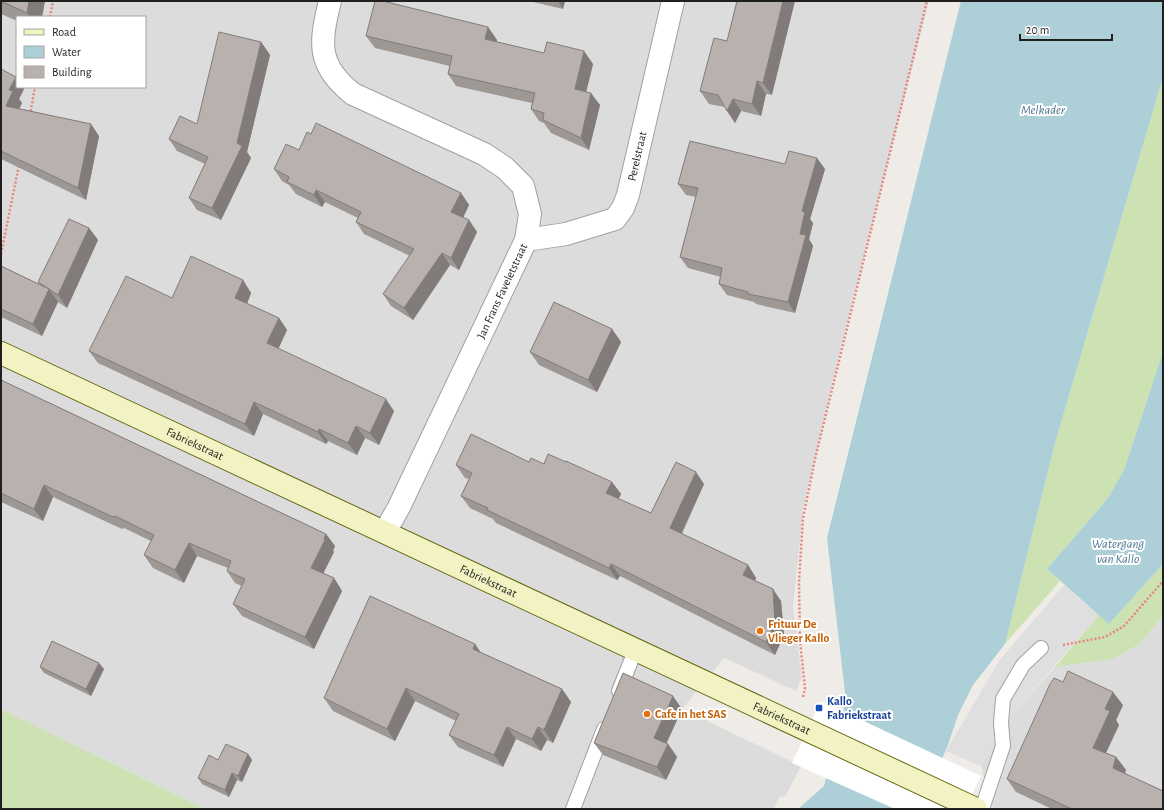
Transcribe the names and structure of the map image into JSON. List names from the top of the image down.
{
  "streets": {
    "main road": ["Fabriekstraat"],
    "street": ["Perelstraat", "Jan Frans Faveletstraat"]
  },
  "crossings": [
    ["Perelstraat", "Jan Frans Faveletstraat"],
    ["Jan Frans Faveletstraat", "Fabriekstraat"]
  ],
  "water": ["Melkader", "Watergang van Kallo"],
  "places": {
    "other": ["Frituur De Vlieger Kallo", "Cafe in het SAS"],
    "transit": ["Kallo Fabriekstraat"]
  },
  "legend": ["Road", "Water", "Building"],
  "scale_bar": "20 m"
}
